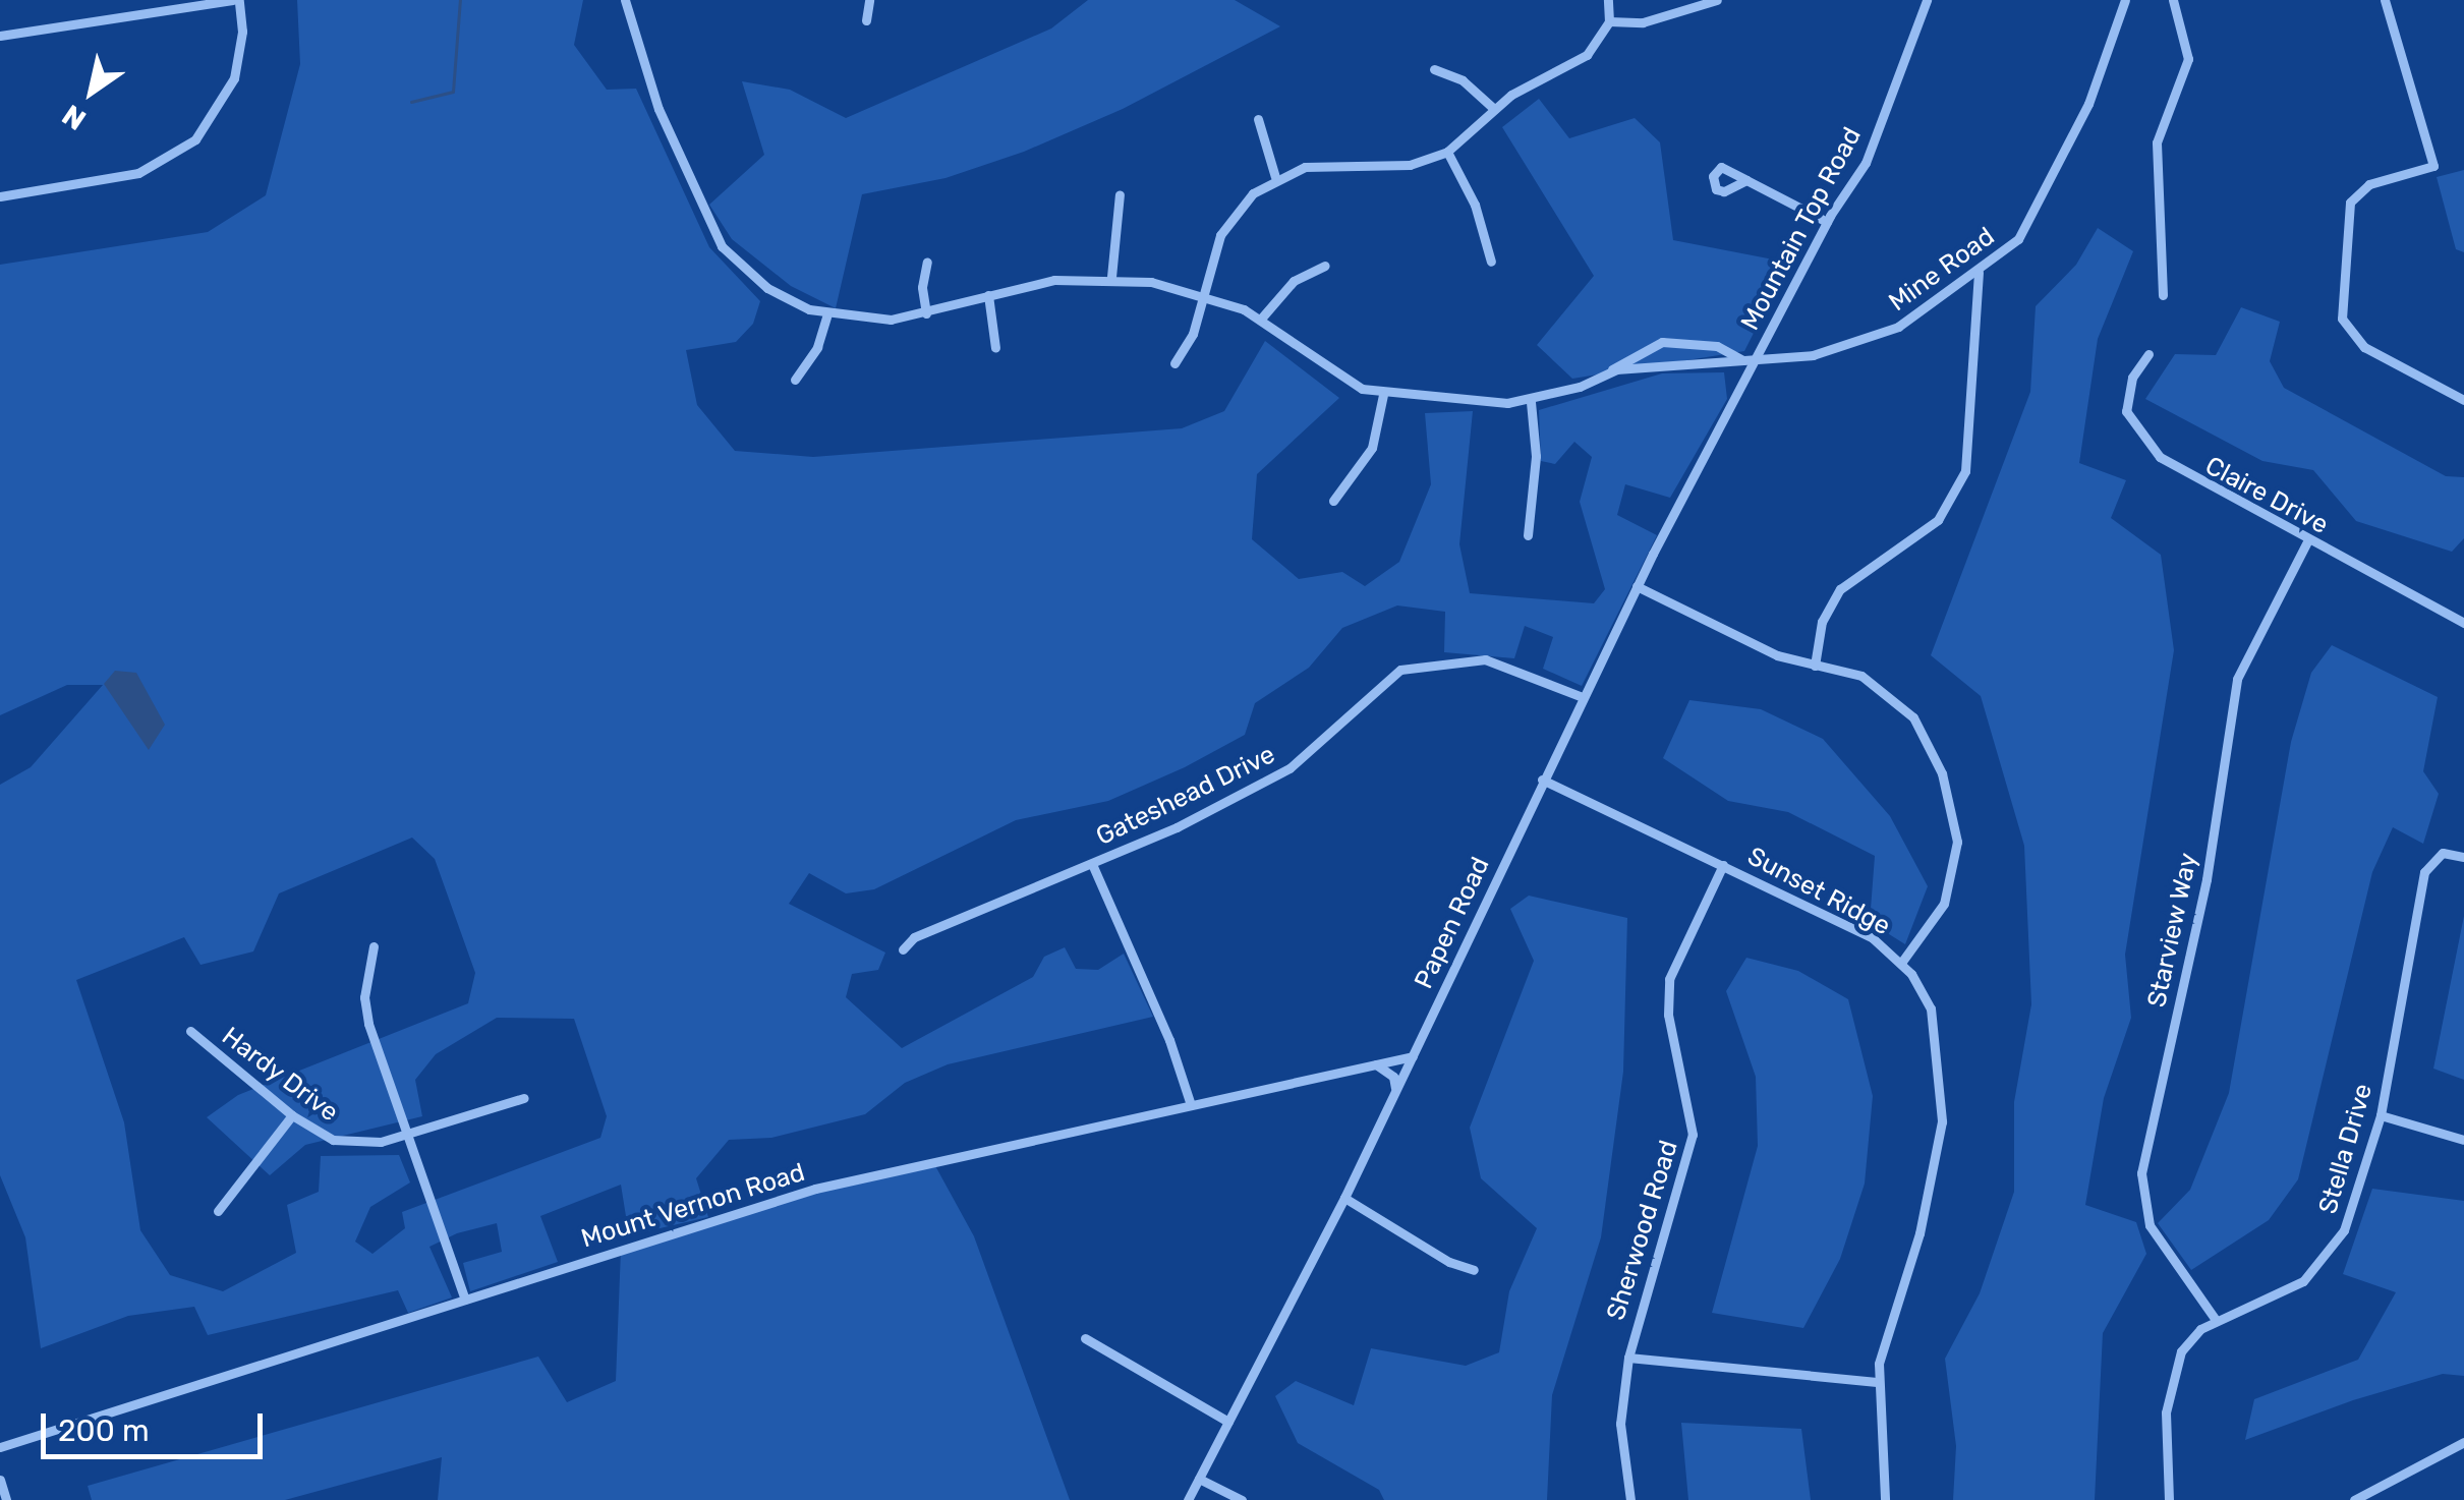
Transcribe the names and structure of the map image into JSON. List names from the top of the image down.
{
  "streets": {
    "street": [
      "Mountain Top Road",
      "Mine Road",
      "Claire Drive",
      "Gateshead Drive",
      "Sunset Ridge",
      "Papen Road",
      "Starview Way",
      "Hardy Drive",
      "Stella Drive",
      "Mount Vernon Road",
      "Sherwood Road"
    ]
  },
  "crossings": [
    ["Mountain Top Road", "Mine Road"],
    ["Mountain Top Road", "Papen Road"],
    ["Mine Road", "Papen Road"],
    ["Claire Drive", "Starview Way"],
    ["Gateshead Drive", "Papen Road"],
    ["Sunset Ridge", "Papen Road"],
    ["Sunset Ridge", "Sherwood Road"],
    ["Papen Road", "Mount Vernon Road"],
    ["Starview Way", "Stella Drive"]
  ],
  "scale_bar": "200 m",
  "north": "bottom left"
}
